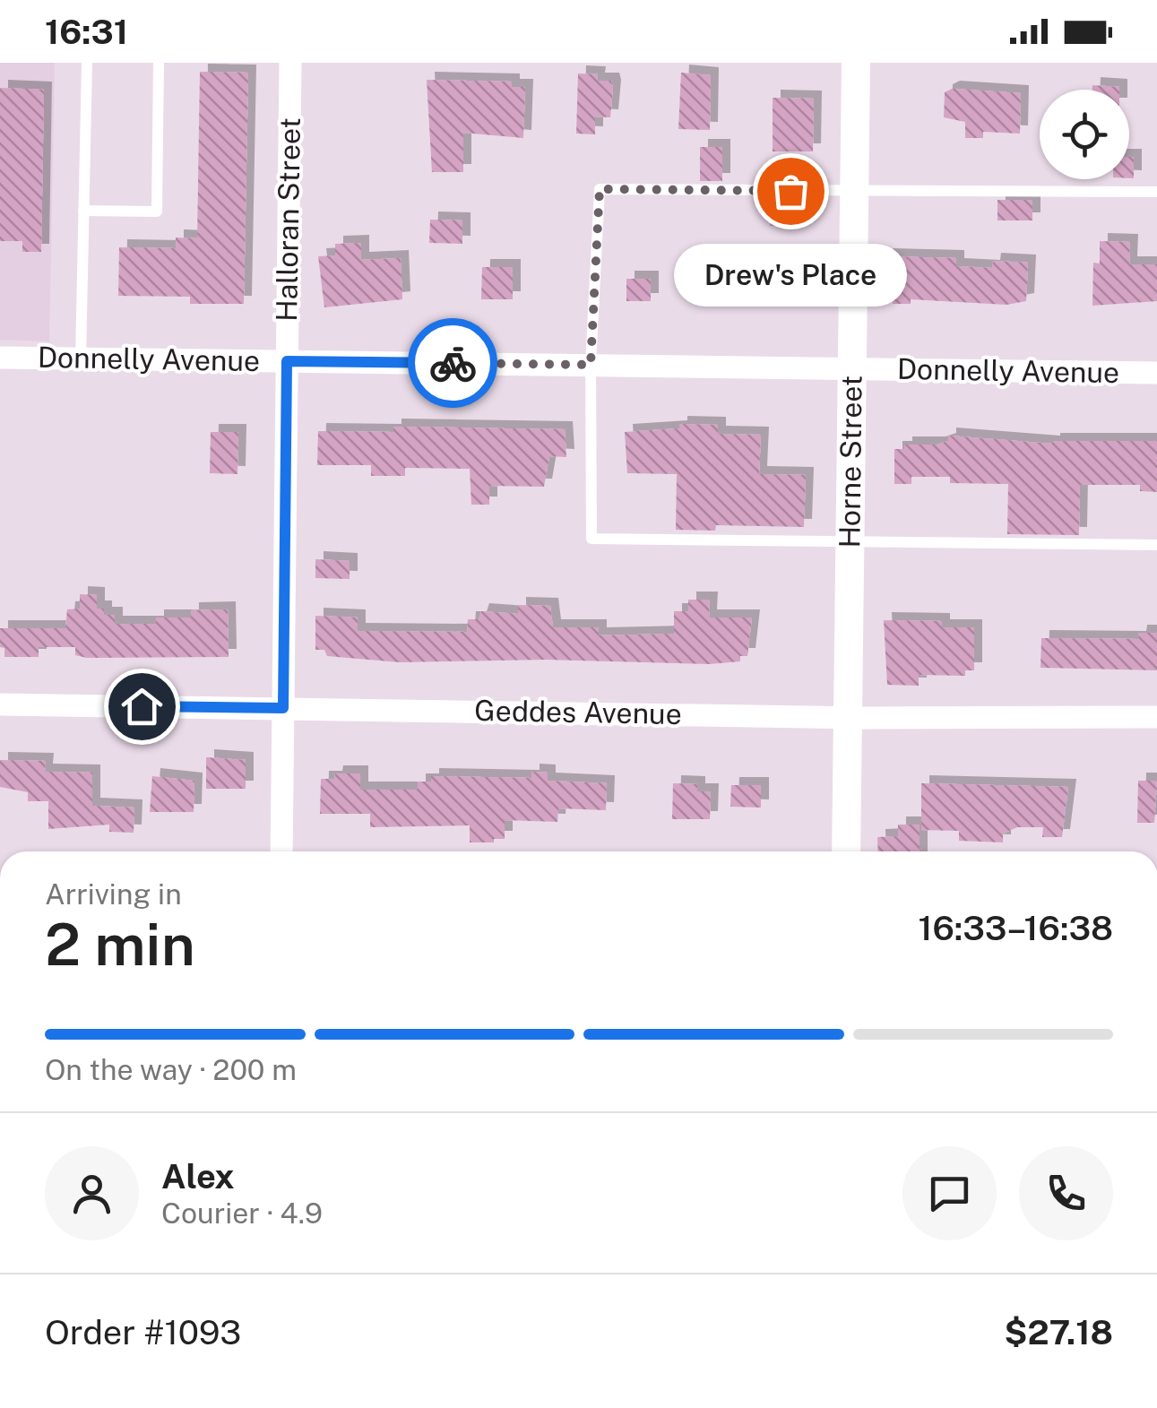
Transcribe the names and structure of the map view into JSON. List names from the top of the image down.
{
  "streets": {
    "street": [
      "Halloran Street",
      "Donnelly Avenue",
      "Horne Street",
      "Geddes Avenue"
    ]
  },
  "crossings": [
    ["Halloran Street", "Donnelly Avenue"],
    ["Halloran Street", "Geddes Avenue"],
    ["Donnelly Avenue", "Horne Street"],
    ["Horne Street", "Geddes Avenue"]
  ],
  "places": ["Drew's Place"],
  "page": {
    "status": "16:31",
    "bubble": "Drew's Place",
    "heading": ["2 min", "Arriving in", "16:33–16:38"],
    "panel": [
      "Alex",
      "Courier · 4.9",
      "Order #1093",
      "$27.18"
    ],
    "bar": "On the way · 200 m"
  }
}
